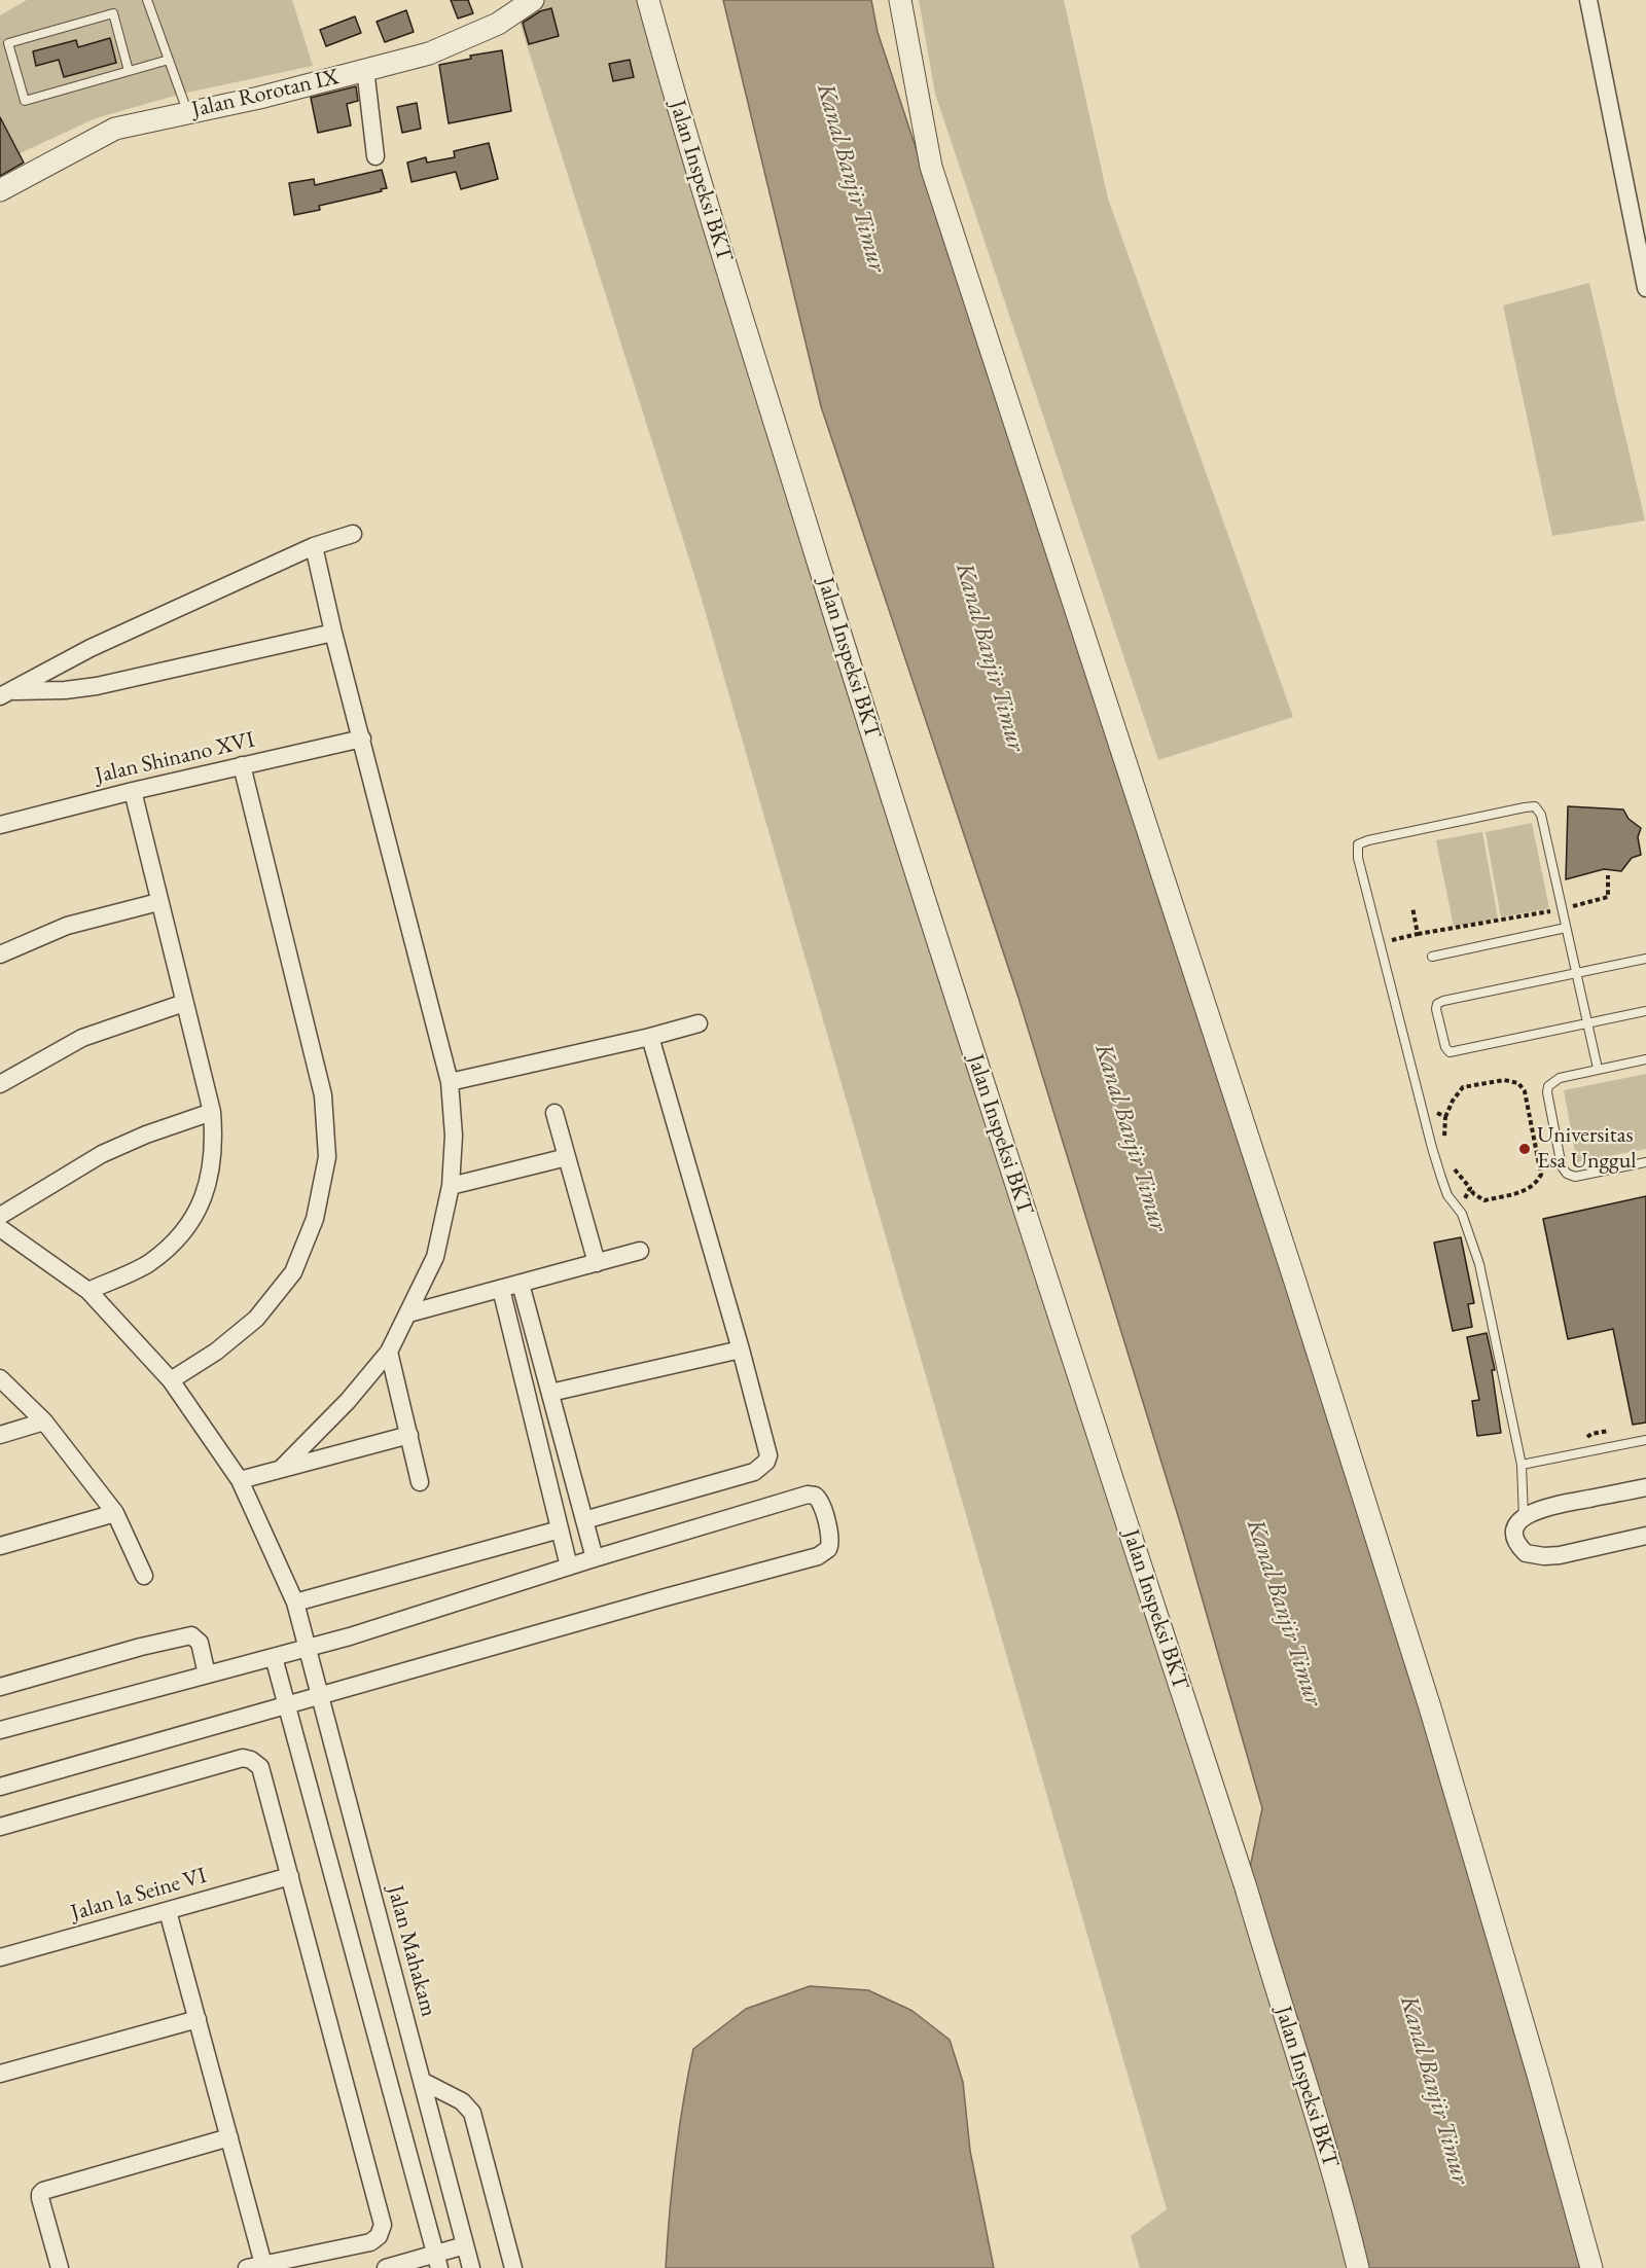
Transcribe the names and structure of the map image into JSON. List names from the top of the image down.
{
  "streets": {
    "street": [
      "Jalan Rorotan IX",
      "Jalan Inspeksi BKT",
      "Jalan Shinano XVI",
      "Jalan la Seine VI",
      "Jalan Mahakam"
    ]
  },
  "water": ["Kanal Banjir Timur"],
  "places": ["Universitas Esa Unggul"]
}
